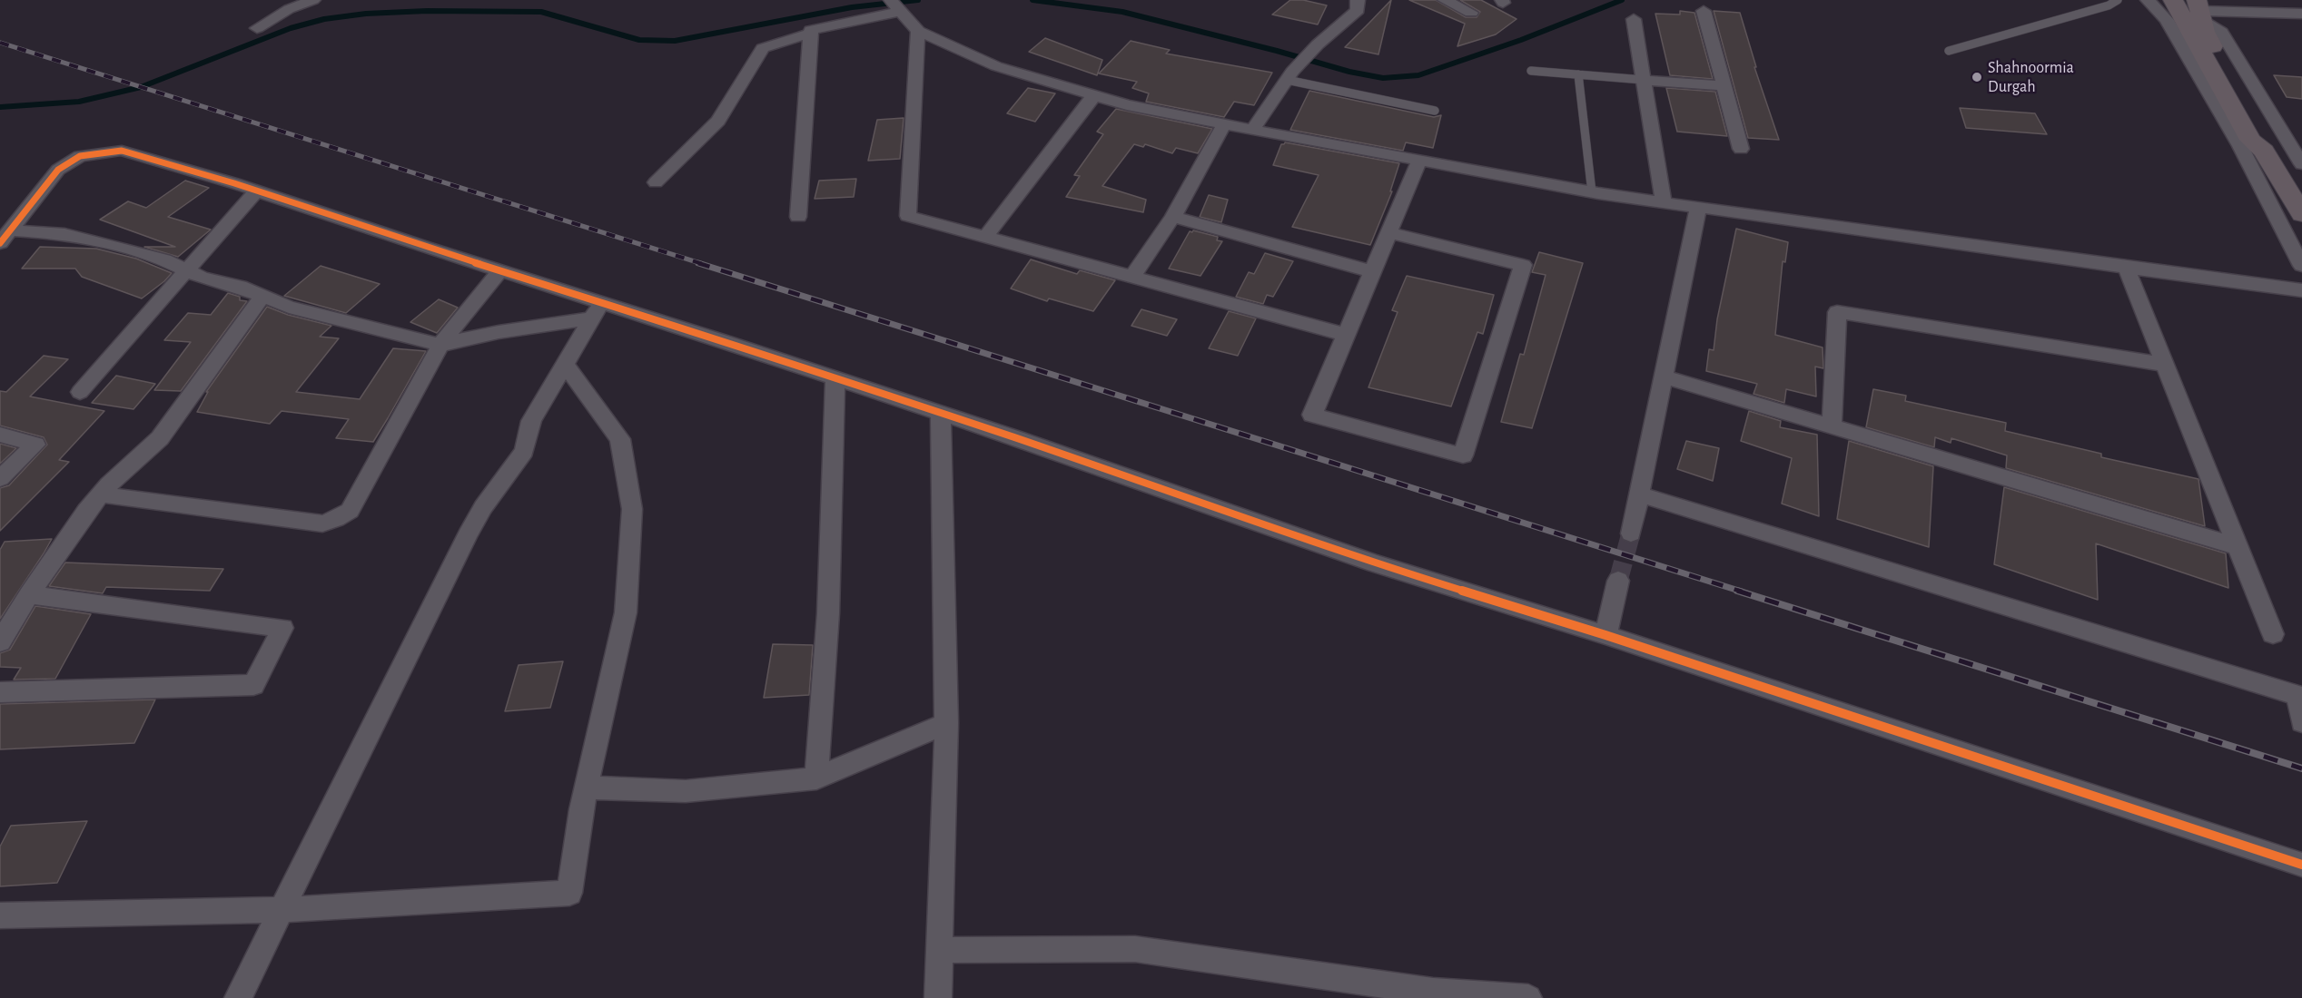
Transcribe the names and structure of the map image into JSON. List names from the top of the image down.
{
  "places": ["Shahnoormia Durgah"]
}
